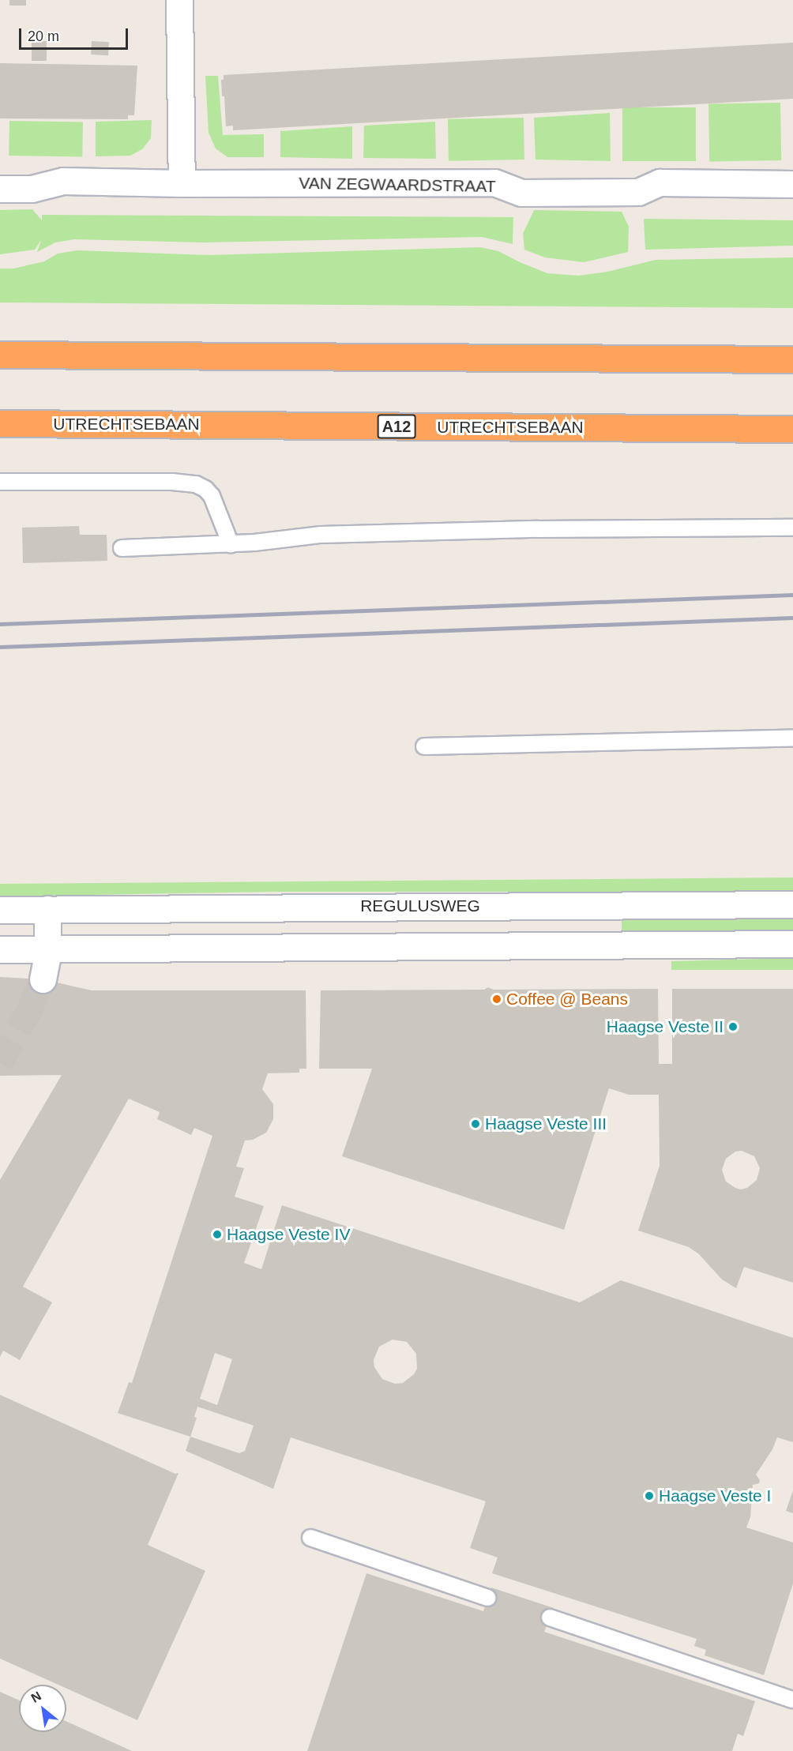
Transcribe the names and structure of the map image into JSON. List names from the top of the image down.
{
  "streets": {
    "highway": ["UTRECHTSEBAAN", "A12"],
    "main road": ["VAN ZEGWAARDSTRAAT", "REGULUSWEG"]
  },
  "places": [
    "Coffee @ Beans",
    "Haagse Veste II",
    "Haagse Veste III",
    "Haagse Veste IV",
    "Haagse Veste I"
  ],
  "scale_bar": "20 m",
  "north": "top left"
}
